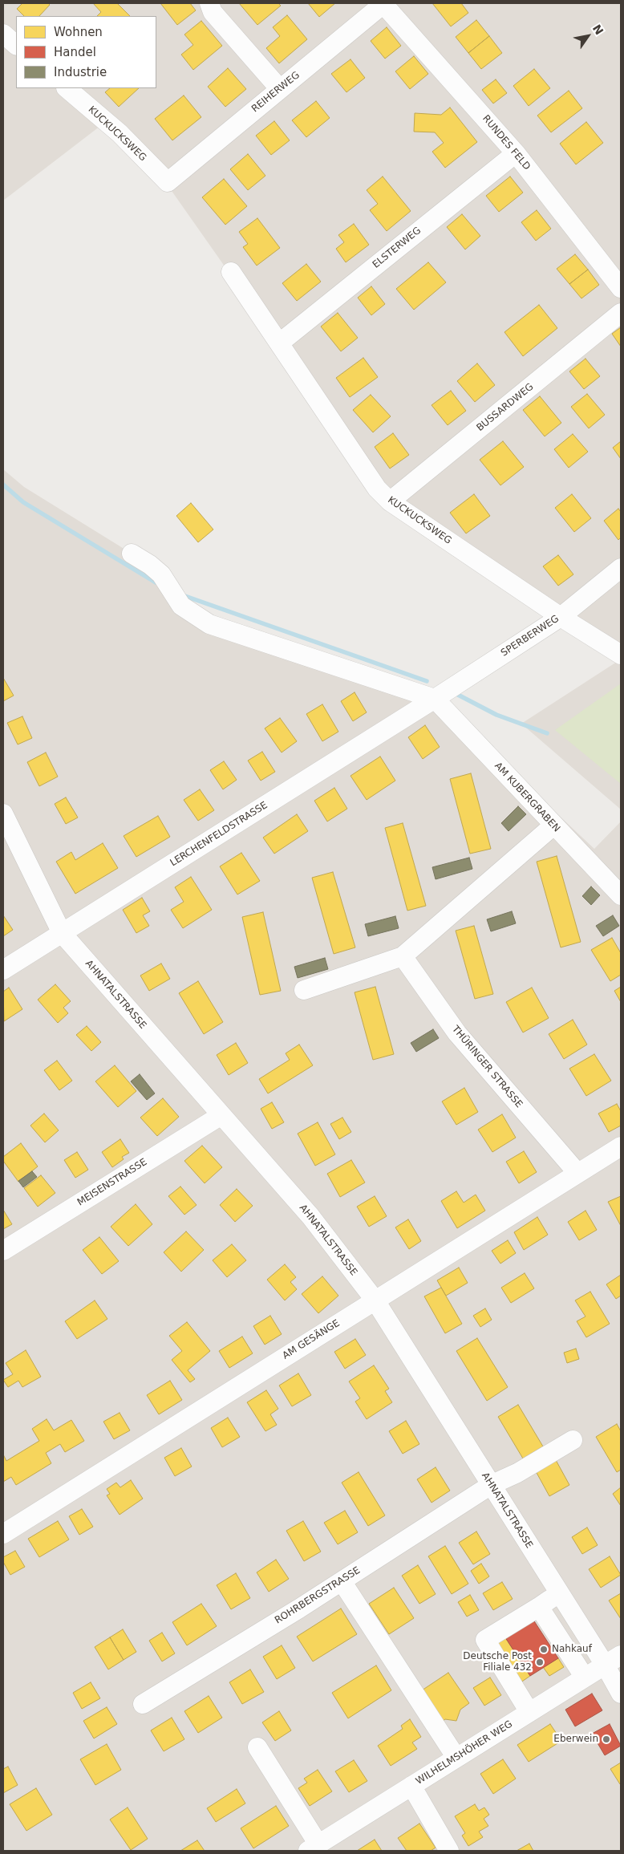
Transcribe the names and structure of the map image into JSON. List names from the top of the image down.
{
  "streets": {
    "street": [
      "REIHERWEG",
      "KUCKUCKSWEG",
      "RUNDES FELD",
      "ELSTERWEG",
      "BUSSARDWEG",
      "SPERBERWEG",
      "AM KUBERGRABEN",
      "LERCHENFELDSTRASSE",
      "AHNATALSTRASSE",
      "THÜRINGER STRASSE",
      "MEISENSTRASSE",
      "AM GESÄNGE",
      "ROHRBERGSTRASSE",
      "WILHELMSHÖHER WEG"
    ]
  },
  "crossings": [
    ["REIHERWEG", "KUCKUCKSWEG"],
    ["REIHERWEG", "RUNDES FELD"],
    ["KUCKUCKSWEG", "ELSTERWEG"],
    ["KUCKUCKSWEG", "BUSSARDWEG"],
    ["KUCKUCKSWEG", "SPERBERWEG"],
    ["RUNDES FELD", "ELSTERWEG"],
    ["SPERBERWEG", "AM KUBERGRABEN"],
    ["SPERBERWEG", "LERCHENFELDSTRASSE"],
    ["AM KUBERGRABEN", "LERCHENFELDSTRASSE"],
    ["LERCHENFELDSTRASSE", "AHNATALSTRASSE"],
    ["AHNATALSTRASSE", "MEISENSTRASSE"],
    ["AHNATALSTRASSE", "AM GESÄNGE"],
    ["AHNATALSTRASSE", "ROHRBERGSTRASSE"],
    ["AHNATALSTRASSE", "WILHELMSHÖHER WEG"],
    ["THÜRINGER STRASSE", "AM GESÄNGE"]
  ],
  "places": ["Nahkauf", "Deutsche Post Filiale 432", "Eberwein"],
  "legend": ["Wohnen", "Handel", "Industrie"],
  "north": "top right"
}
